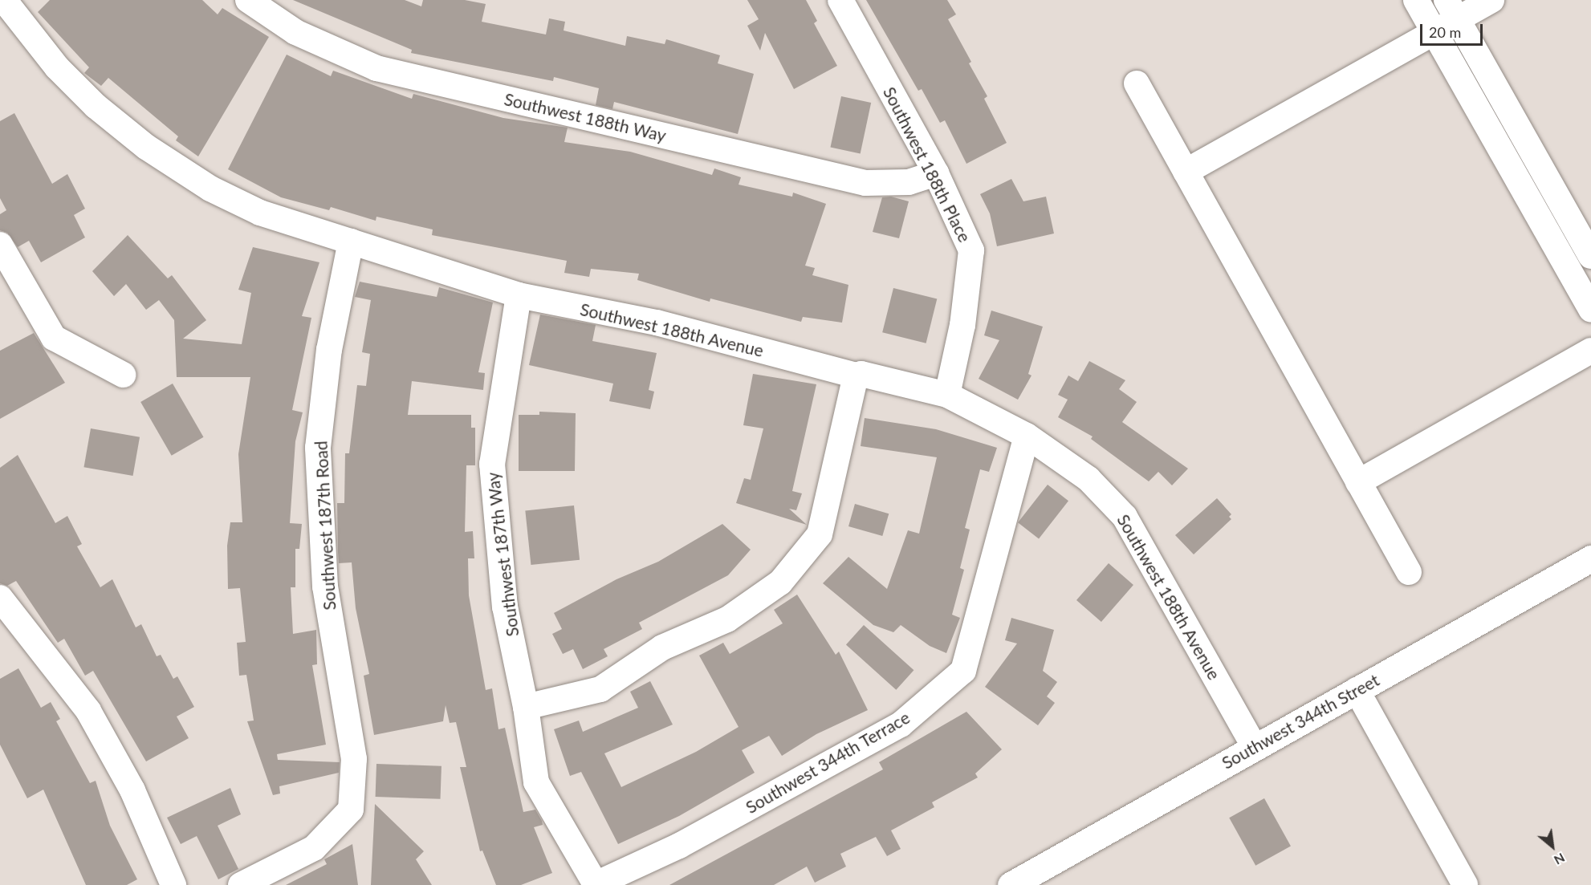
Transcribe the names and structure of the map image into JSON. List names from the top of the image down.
{
  "streets": {
    "main road": ["Southwest 344th Street"],
    "street": [
      "Southwest 188th Way",
      "Southwest 188th Place",
      "Southwest 188th Avenue",
      "Southwest 187th Road",
      "Southwest 187th Way",
      "Southwest 344th Terrace"
    ]
  },
  "crossings": [
    ["Southwest 188th Way", "Southwest 188th Place"],
    ["Southwest 188th Place", "Southwest 188th Avenue"],
    ["Southwest 188th Avenue", "Southwest 187th Road"],
    ["Southwest 188th Avenue", "Southwest 187th Way"],
    ["Southwest 188th Avenue", "Southwest 344th Street"],
    ["Southwest 188th Avenue", "Southwest 344th Terrace"],
    ["Southwest 187th Way", "Southwest 344th Terrace"]
  ],
  "scale_bar": "20 m",
  "north": "bottom right"
}
